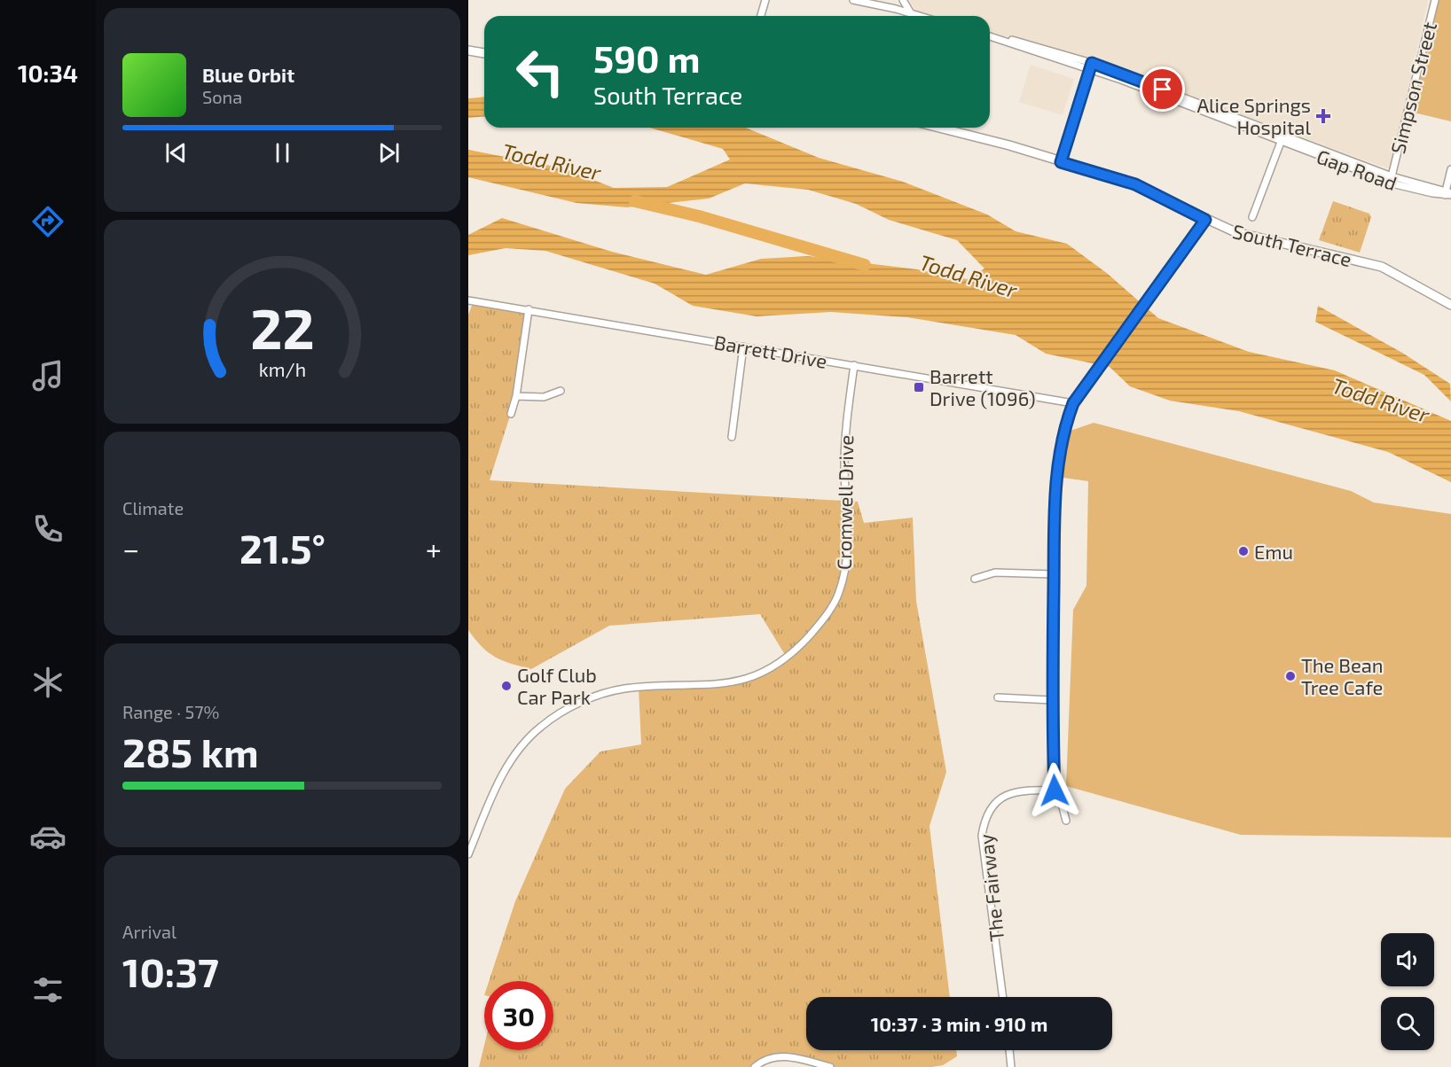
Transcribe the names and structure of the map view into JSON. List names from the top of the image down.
{
  "streets": {
    "street": [
      "Simpson Street",
      "Gap Road",
      "South Terrace",
      "Barrett Drive",
      "Cromwell Drive",
      "The Fairway"
    ]
  },
  "crossings": [
    ["Simpson Street", "Gap Road"],
    ["Barrett Drive", "Cromwell Drive"]
  ],
  "water": ["Todd River"],
  "places": {
    "health": ["Alice Springs Hospital"],
    "transit": ["Barrett Drive (1096)"],
    "other": ["Emu", "The Bean Tree Cafe", "Golf Club Car Park"]
  },
  "page": {
    "tabs": "10:34",
    "turn": ["590 m", "South Terrace"],
    "song": ["Blue Orbit", "Sona"],
    "tile": [
      "Climate",
      ["Range · 57%", "285 km"],
      ["Arrival", "10:37"]
    ],
    "heat": ["−", "21.5°", "+"],
    "limit": "30",
    "trip": "10:37 · 3 min · 910 m",
    "gauge": ["22", "km/h"]
  }
}
